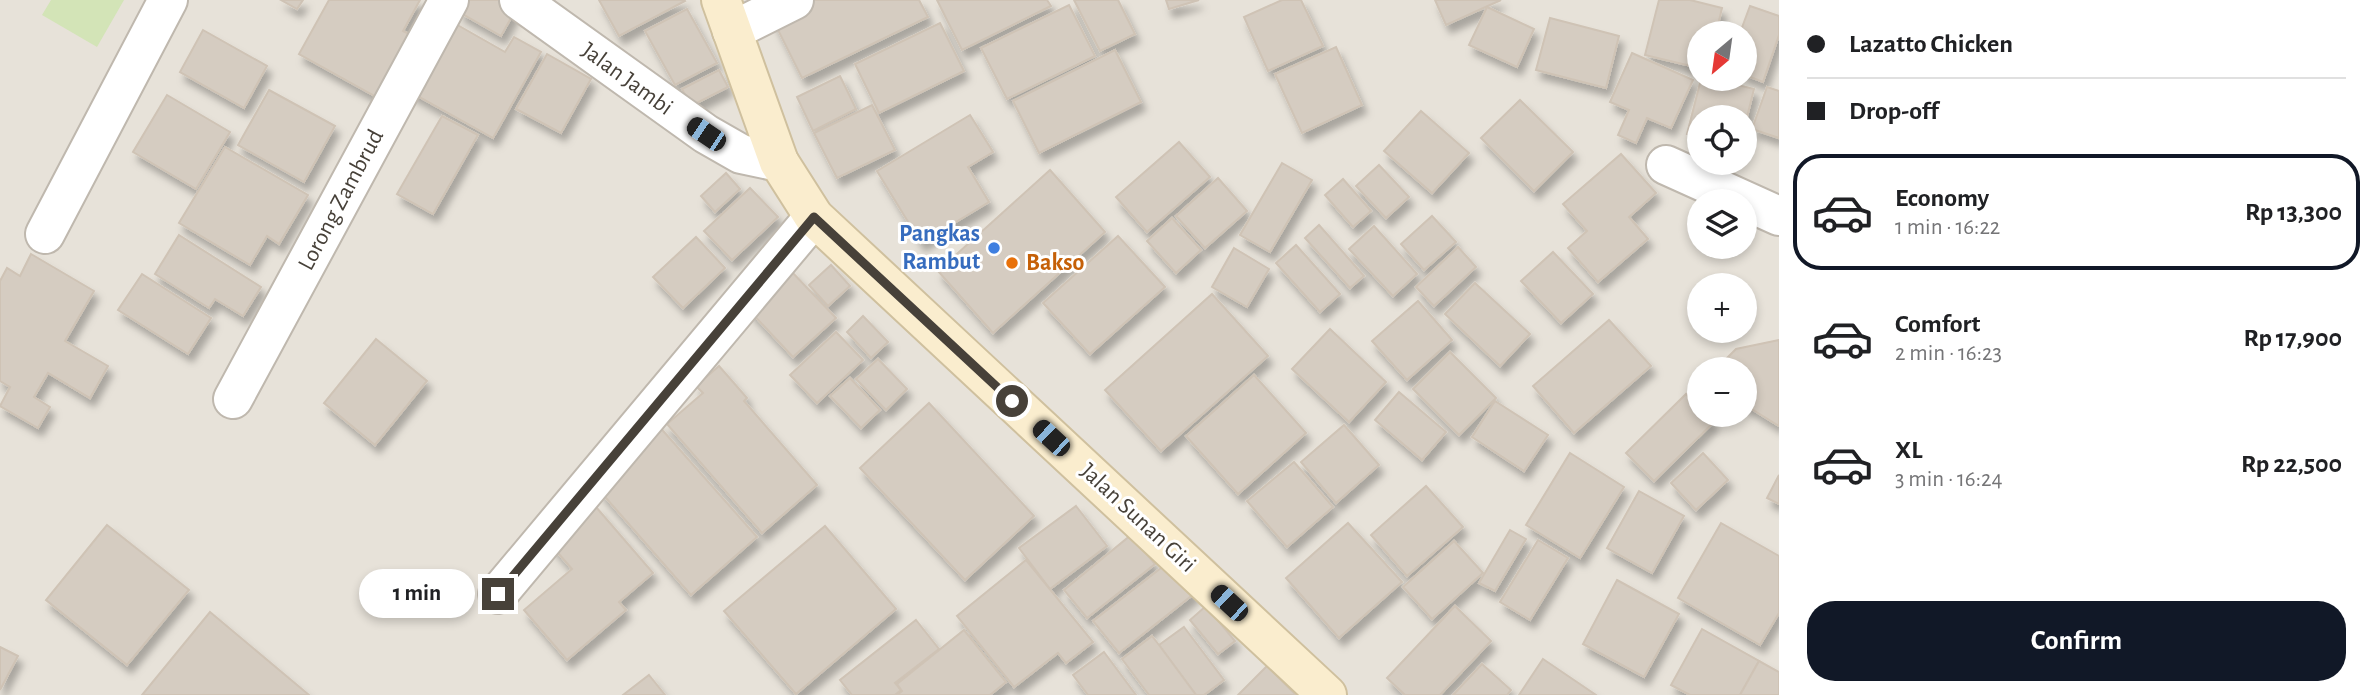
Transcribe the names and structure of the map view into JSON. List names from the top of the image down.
{
  "streets": {
    "street": ["Jalan Jambi", "Lorong Zambrud", "Jalan Sunan Giri"]
  },
  "crossings": [
    ["Jalan Jambi", "Jalan Sunan Giri"]
  ],
  "places": ["Pangkas Rambut", "Bakso"],
  "north": "bottom left",
  "page": {
    "banner": ["Lazatto Chicken", "Drop-off"],
    "map_buttons": ["+", "−"],
    "list": [
      {
        "name": "Economy",
        "note": "1 min · 16:22",
        "value": "Rp 13,300"
      },
      {
        "name": "Comfort",
        "note": "2 min · 16:23",
        "value": "Rp 17,900"
      },
      {
        "name": "XL",
        "note": "3 min · 16:24",
        "value": "Rp 22,500"
      }
    ],
    "bubble": "1 min",
    "buttons": "Confirm"
  }
}
